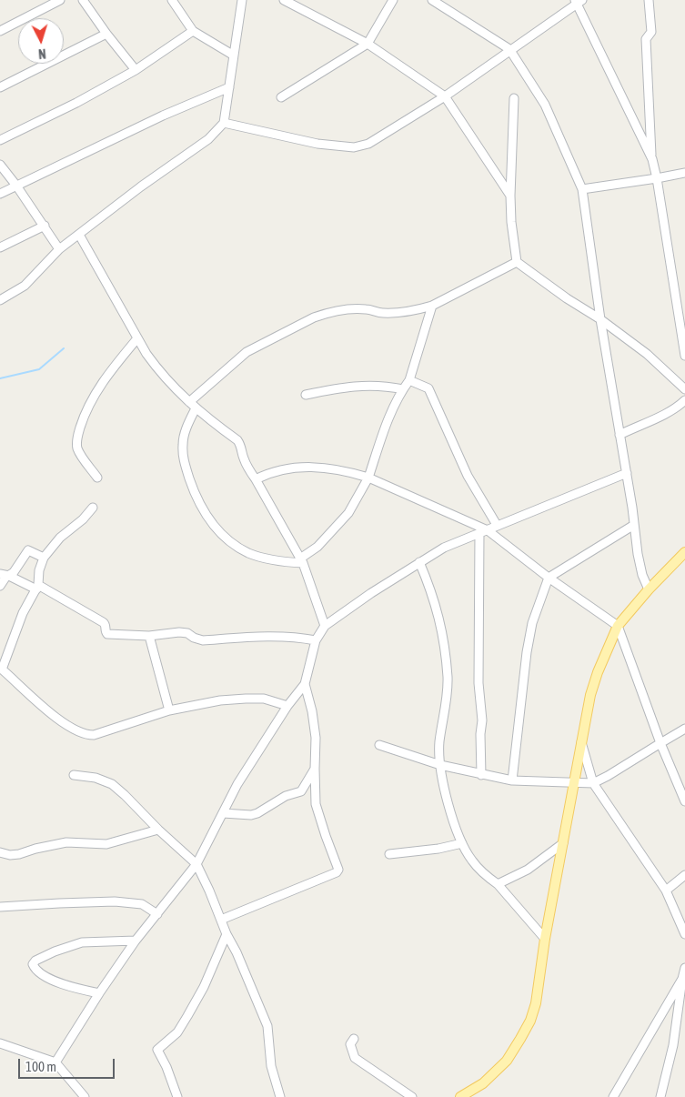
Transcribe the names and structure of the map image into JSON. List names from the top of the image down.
{
  "scale_bar": "100 m",
  "north": "bottom"
}
